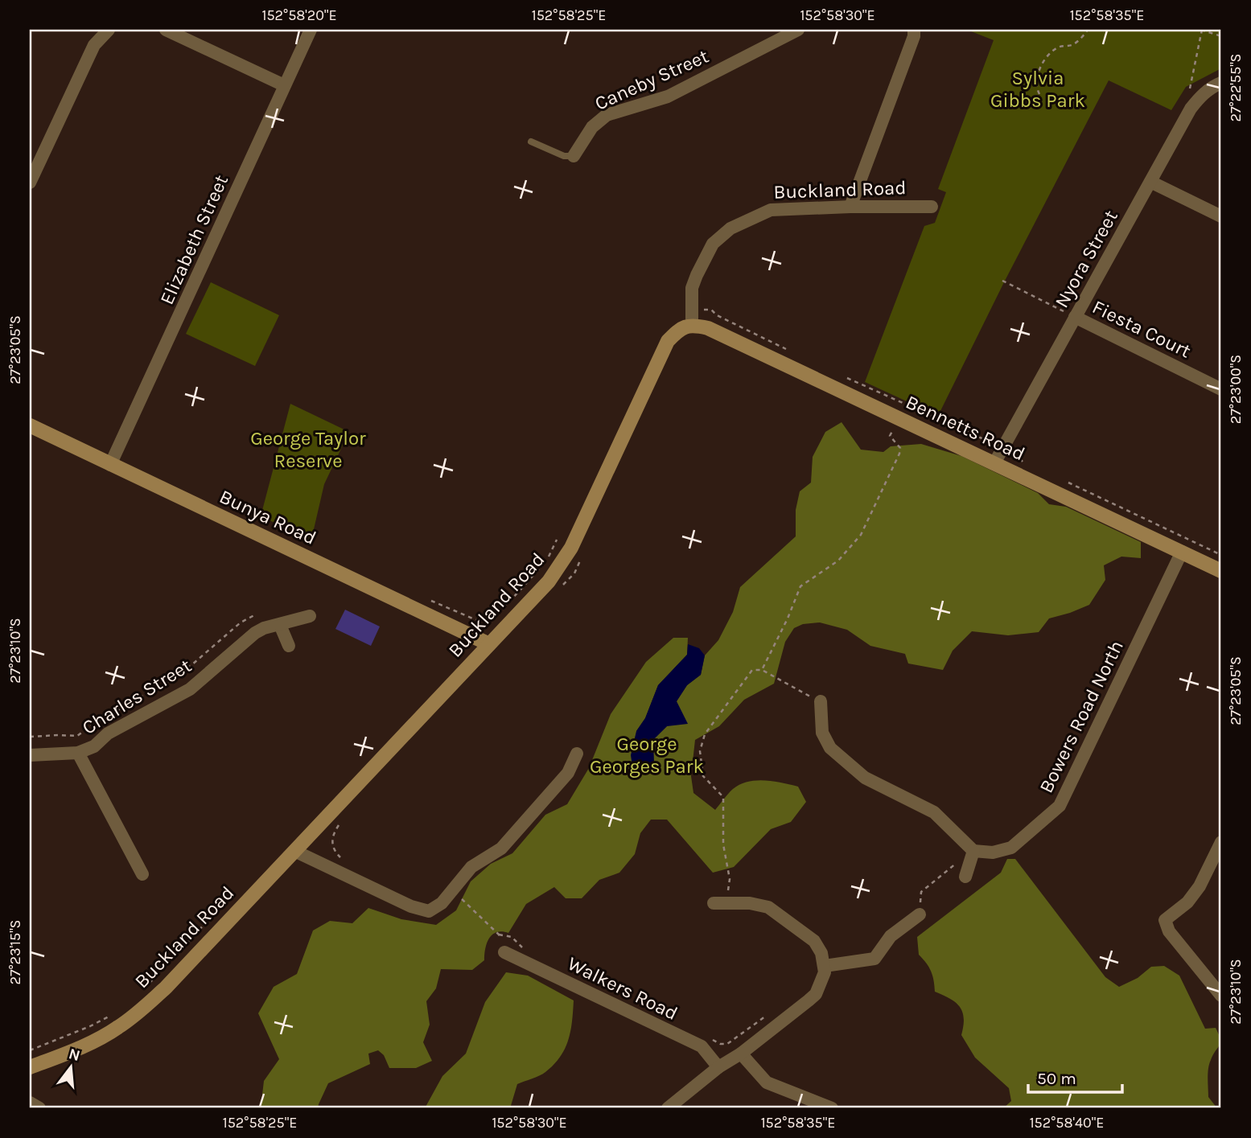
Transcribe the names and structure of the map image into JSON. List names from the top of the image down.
{
  "streets": {
    "street": [
      "Caneby Street",
      "Buckland Road",
      "Elizabeth Street",
      "Nyora Street",
      "Fiesta Court",
      "Bennetts Road",
      "Bunya Road",
      "Charles Street",
      "Bowers Road North",
      "Walkers Road"
    ]
  },
  "crossings": [
    ["Buckland Road", "Bennetts Road"],
    ["Buckland Road", "Bunya Road"],
    ["Elizabeth Street", "Bunya Road"],
    ["Nyora Street", "Fiesta Court"],
    ["Nyora Street", "Bennetts Road"],
    ["Bennetts Road", "Bowers Road North"]
  ],
  "parks": ["Sylvia Gibbs Park", "George Taylor Reserve", "George Georges Park"],
  "scale_bar": "50 m",
  "north": "top",
  "coordinates": [
    "152°58'20\"E",
    "152°58'25\"E",
    "152°58'30\"E",
    "152°58'35\"E",
    "27°22'55\"S",
    "27°23'05\"S",
    "27°23'00\"S",
    "27°23'10\"S",
    "27°23'15\"S",
    "152°58'40\"E"
  ]
}
